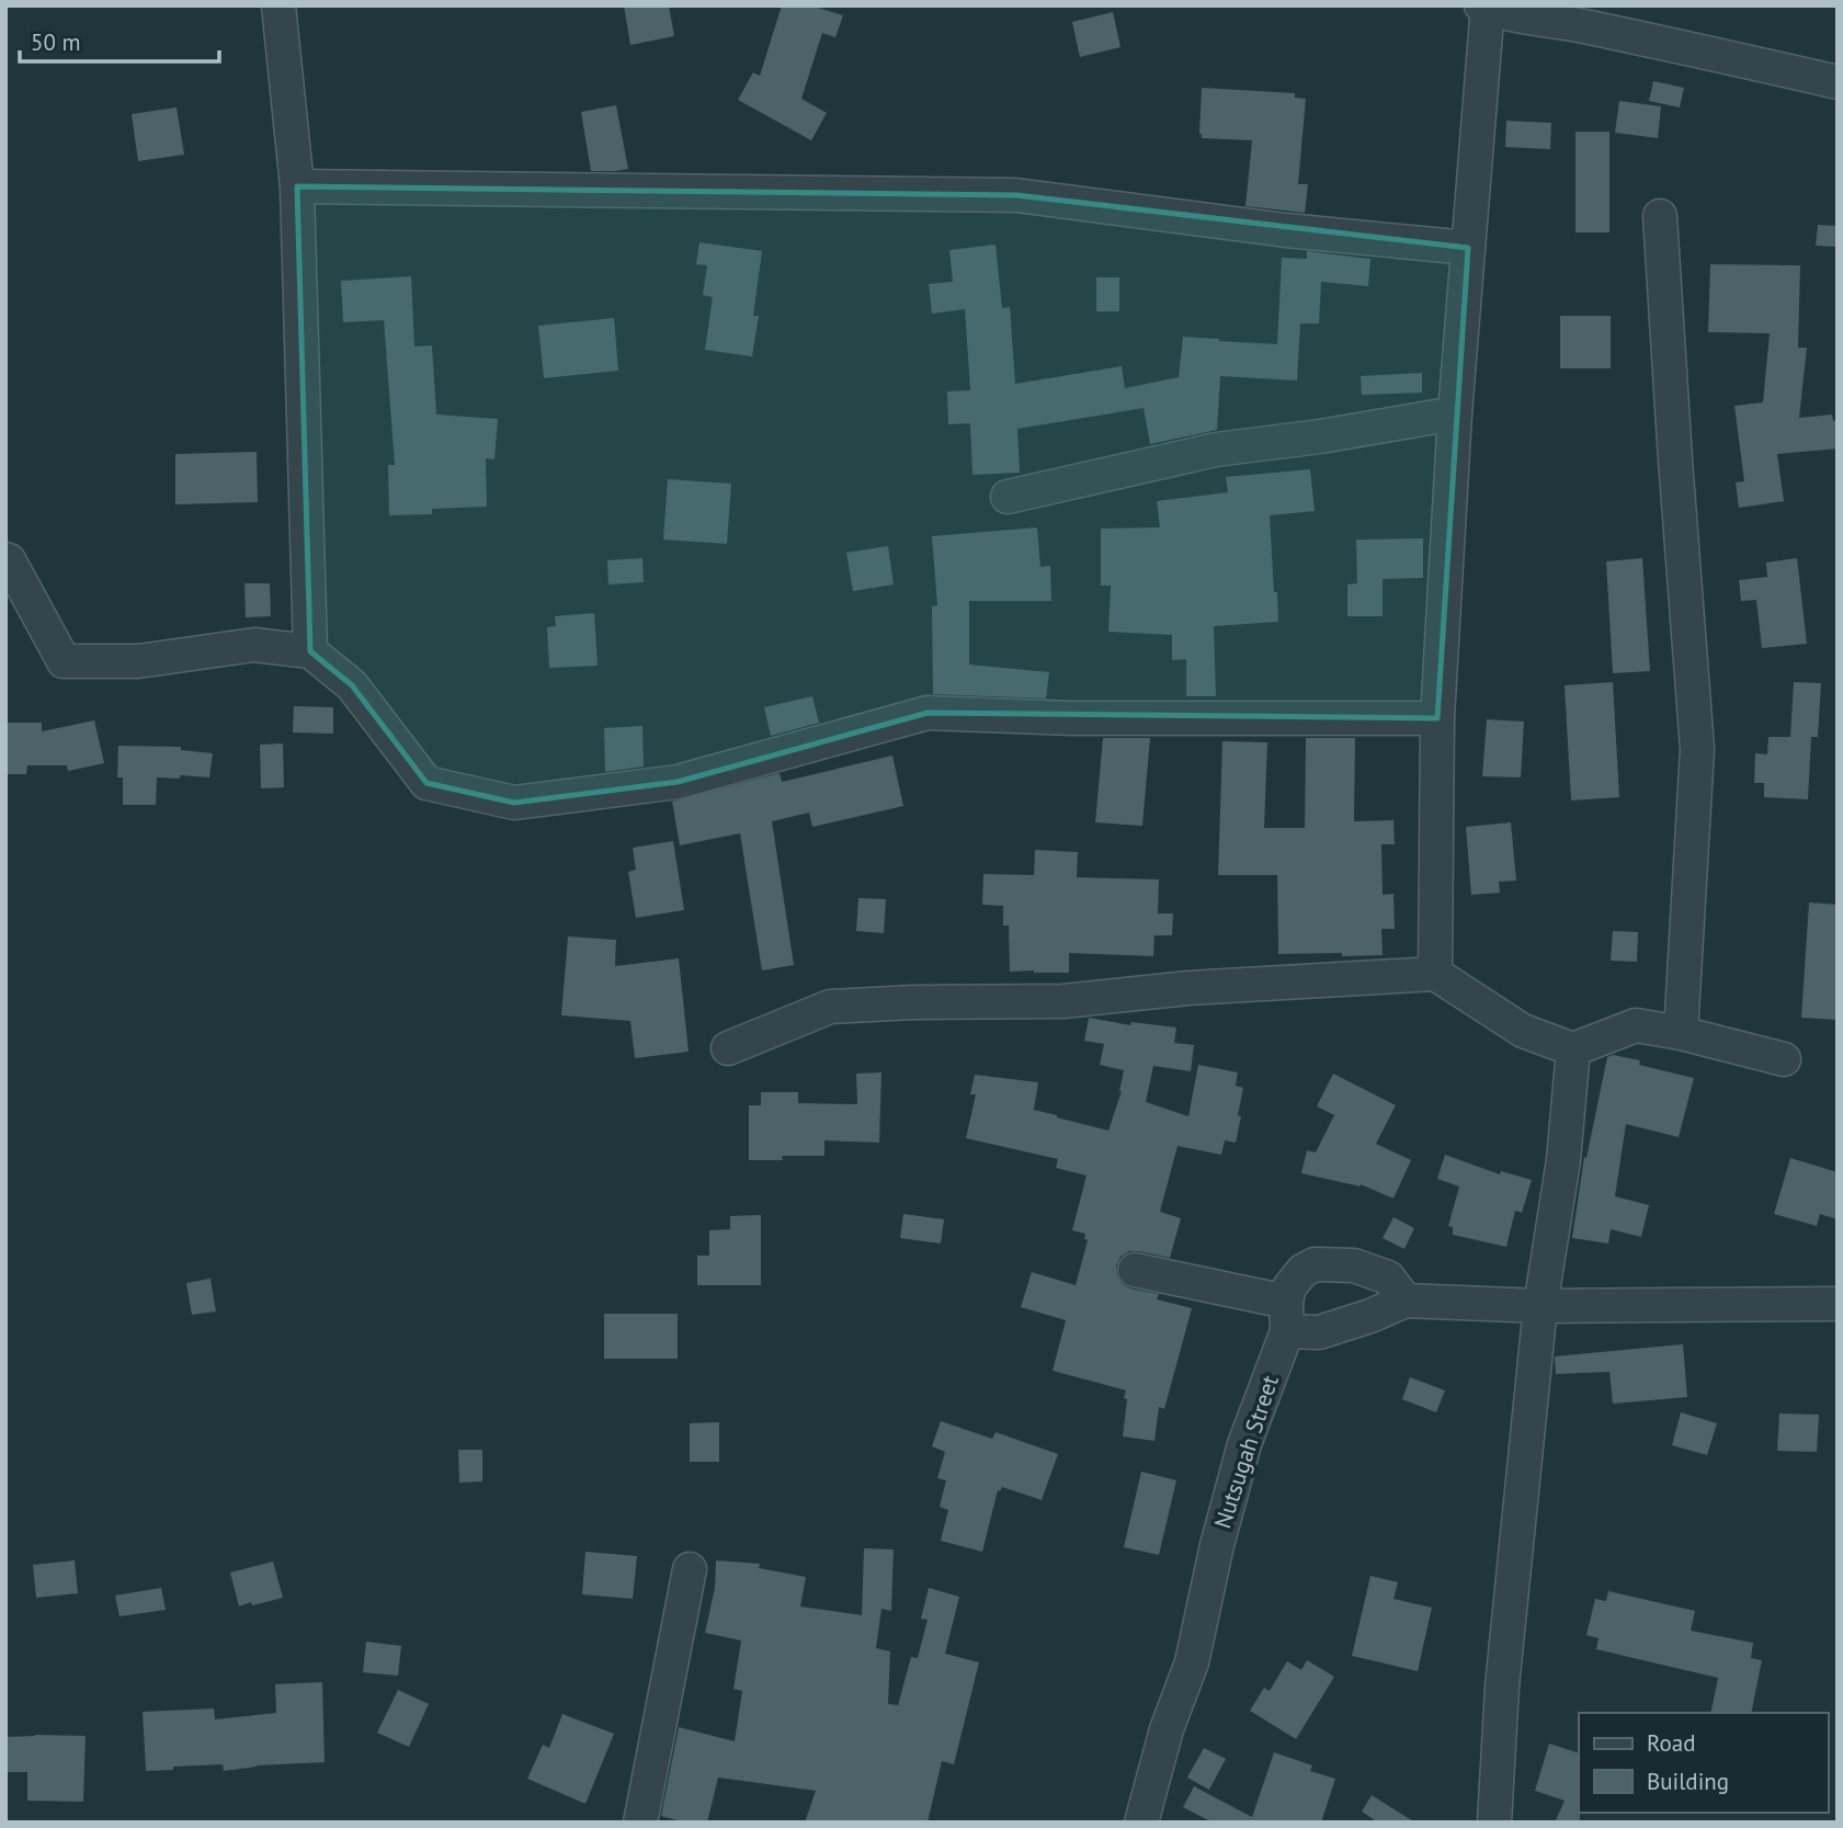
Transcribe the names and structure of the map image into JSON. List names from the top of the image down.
{
  "streets": {
    "street": ["Nutsugah Street"]
  },
  "legend": ["Road", "Building"],
  "scale_bar": "50 m"
}
